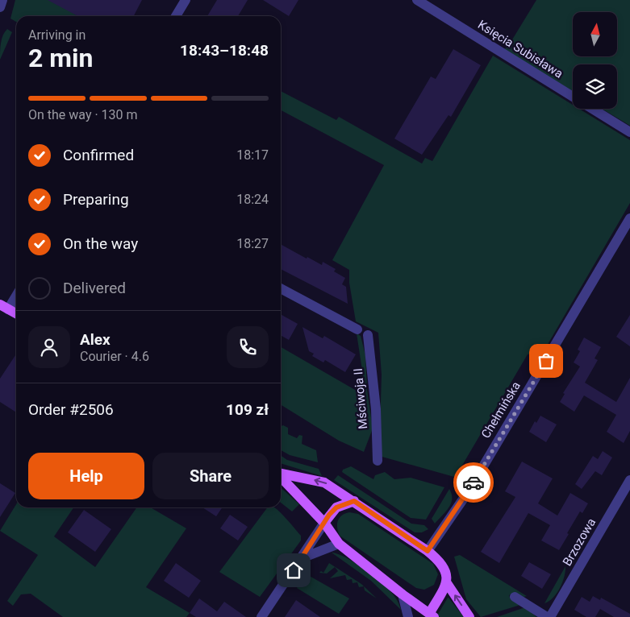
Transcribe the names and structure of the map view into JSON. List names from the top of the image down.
{
  "streets": {
    "street": [
      "Księcia Subisława",
      "Mściwoja II",
      "Chełmińska",
      "Brzozowa"
    ]
  },
  "north": "top",
  "page": {
    "heading": ["2 min", "Arriving in", "18:43–18:48"],
    "panel": [
      "Alex",
      "Courier · 4.6",
      "Order #2506",
      "109 zł"
    ],
    "bar": "On the way · 130 m",
    "list": [
      ["Confirmed", "18:17"],
      ["Preparing", "18:24"],
      ["On the way", "18:27"],
      "Delivered"
    ],
    "buttons": ["Help", "Share"]
  }
}
